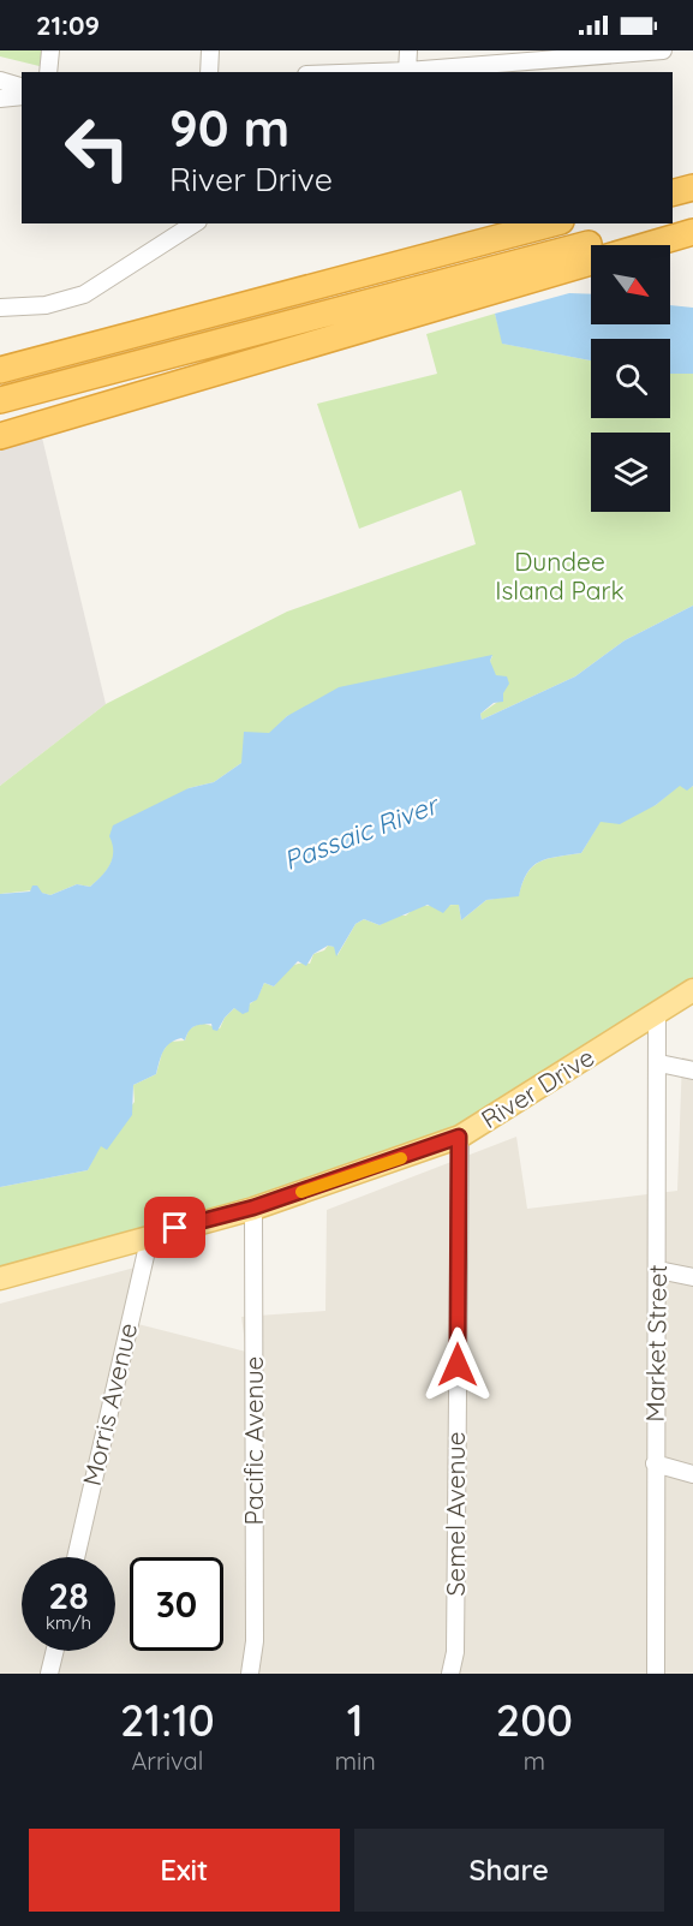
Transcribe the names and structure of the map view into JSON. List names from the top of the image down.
{
  "streets": {
    "main road": ["River Drive"],
    "street": [
      "Market Street",
      "Morris Avenue",
      "Pacific Avenue",
      "Semel Avenue"
    ]
  },
  "crossings": [
    ["River Drive", "Market Street"],
    ["River Drive", "Morris Avenue"],
    ["River Drive", "Pacific Avenue"],
    ["River Drive", "Semel Avenue"]
  ],
  "water": ["Passaic River"],
  "parks": ["Dundee Island Park"],
  "north": "bottom right",
  "page": {
    "status": "21:09",
    "turn": ["90 m", "River Drive"],
    "speed": "28 km/h",
    "limit": "30",
    "eta": [
      "21:10",
      "Arrival",
      "1",
      "min",
      "200",
      "m"
    ],
    "buttons": ["Exit", "Share"]
  }
}
